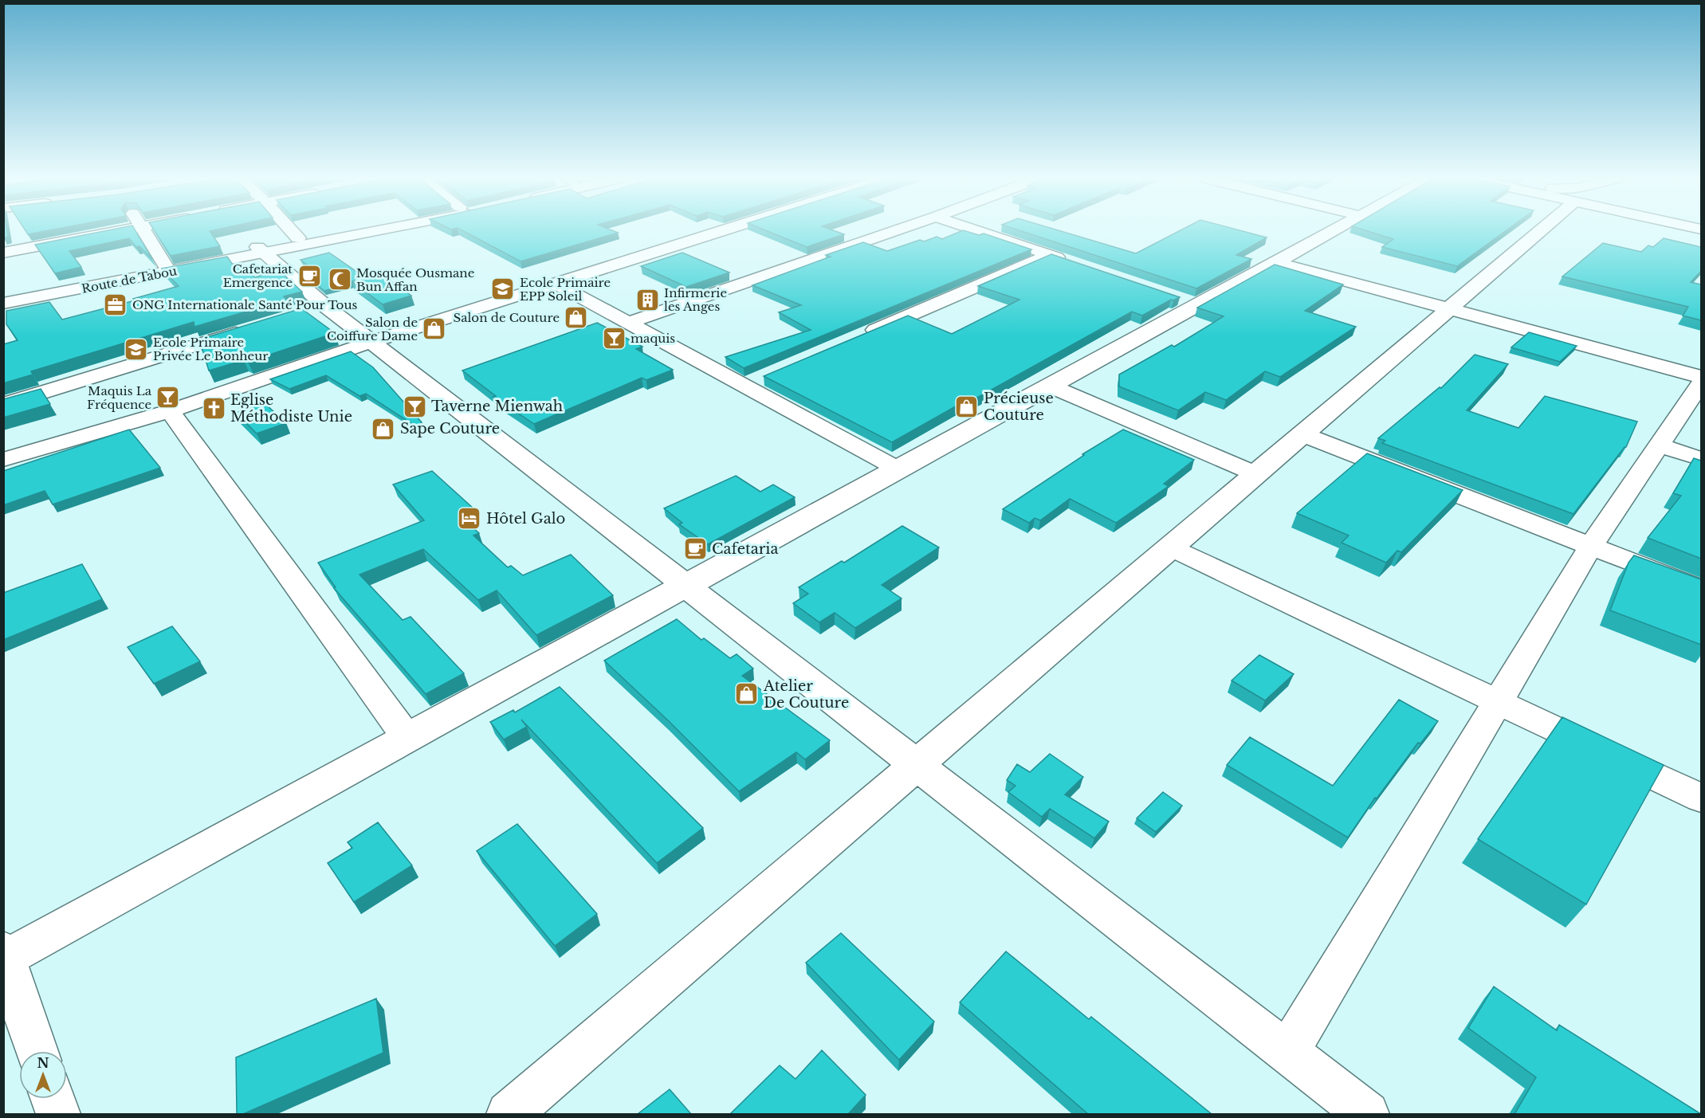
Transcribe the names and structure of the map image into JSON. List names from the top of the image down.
{
  "streets": {
    "street": ["Route de Tabou"]
  },
  "places": {
    "cafe": ["Cafetariat Emergence", "Cafetaria"],
    "mosque": ["Mosquée Ousmane Bun Affan"],
    "school or university": ["Ecole Primaire EPP Soleil", "Ecole Primaire Privée Le Bonheur"],
    "building": ["Infirmerie les Anges"],
    "office": ["ONG Internationale Santé Pour Tous"],
    "shop": [
      "Salon de Couture",
      "Salon de Coiffure Dame",
      "Précieuse Couture",
      "Sape Couture",
      "Atelier De Couture"
    ],
    "bar": ["maquis", "Maquis La Fréquence", "Taverne Mienwah"],
    "church": ["Eglise Méthodiste Unie"],
    "hotel": ["Hôtel Galo"]
  },
  "north": "top"
}
